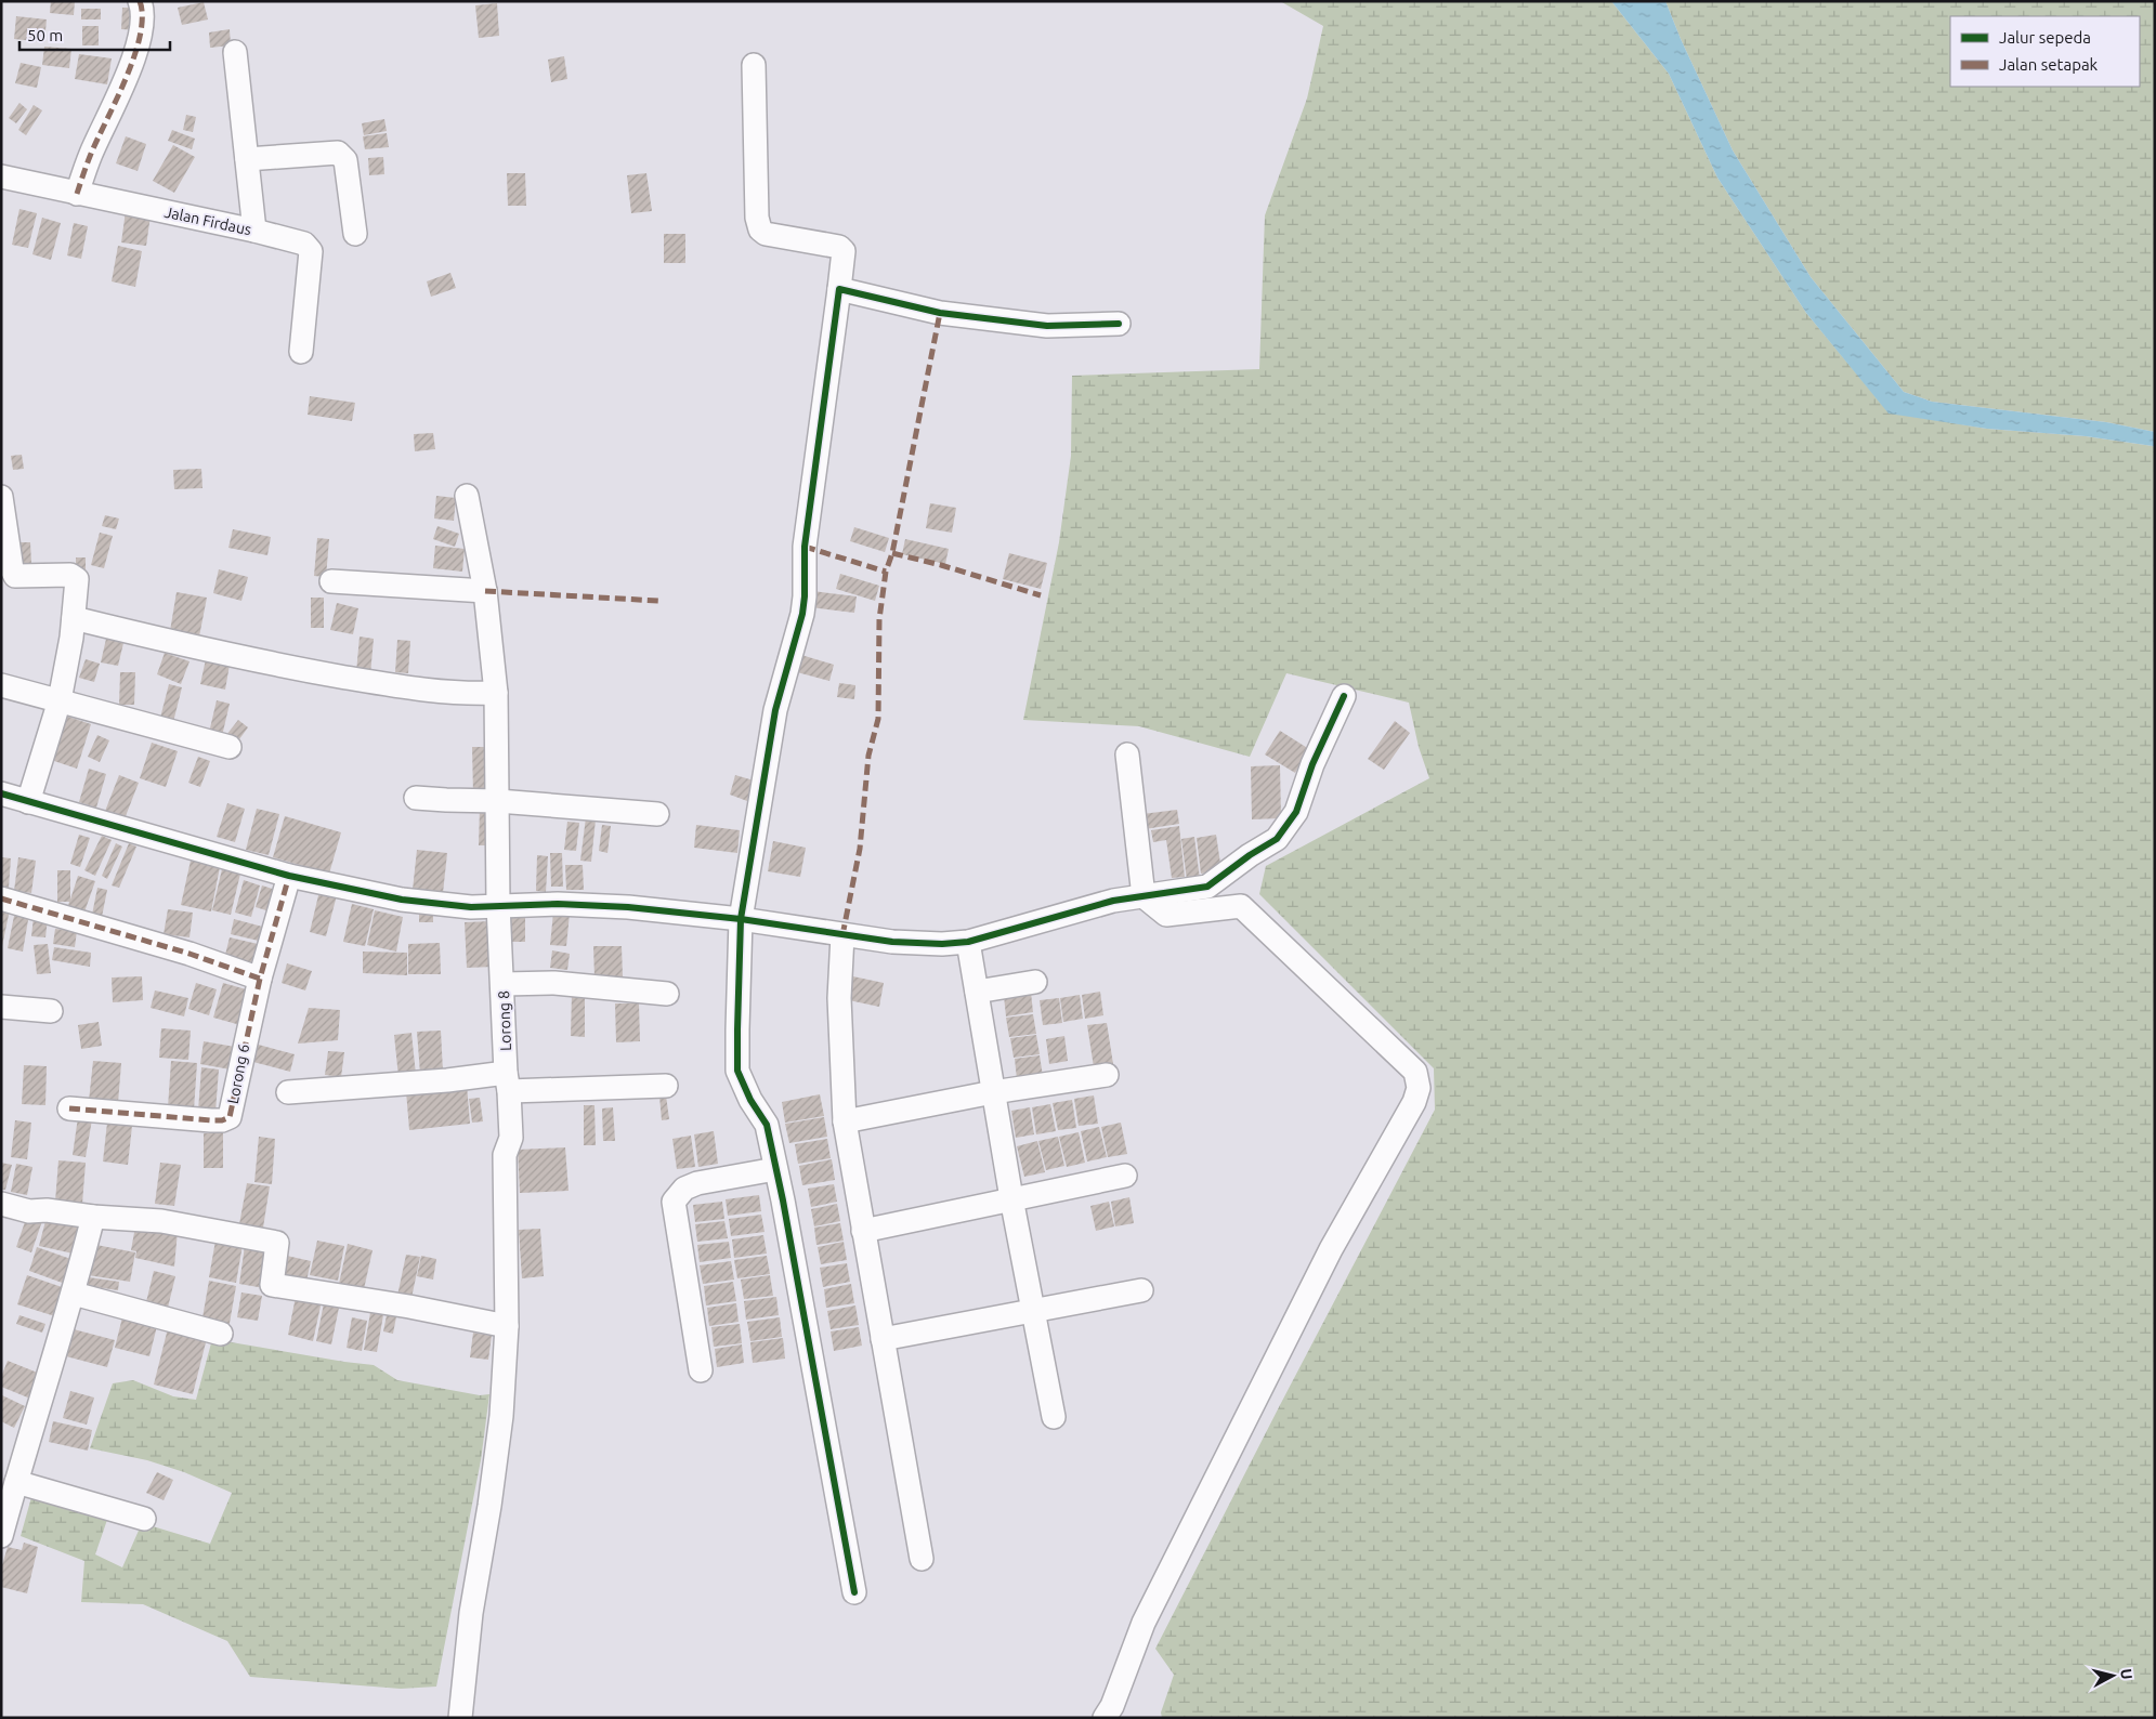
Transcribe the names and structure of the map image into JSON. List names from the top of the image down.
{
  "streets": {
    "street": ["Jalan Firdaus", "Lorong 8", "Lorong 6"]
  },
  "legend": ["Jalur sepeda", "Jalan setapak"],
  "scale_bar": "50 m",
  "north": "right"
}
